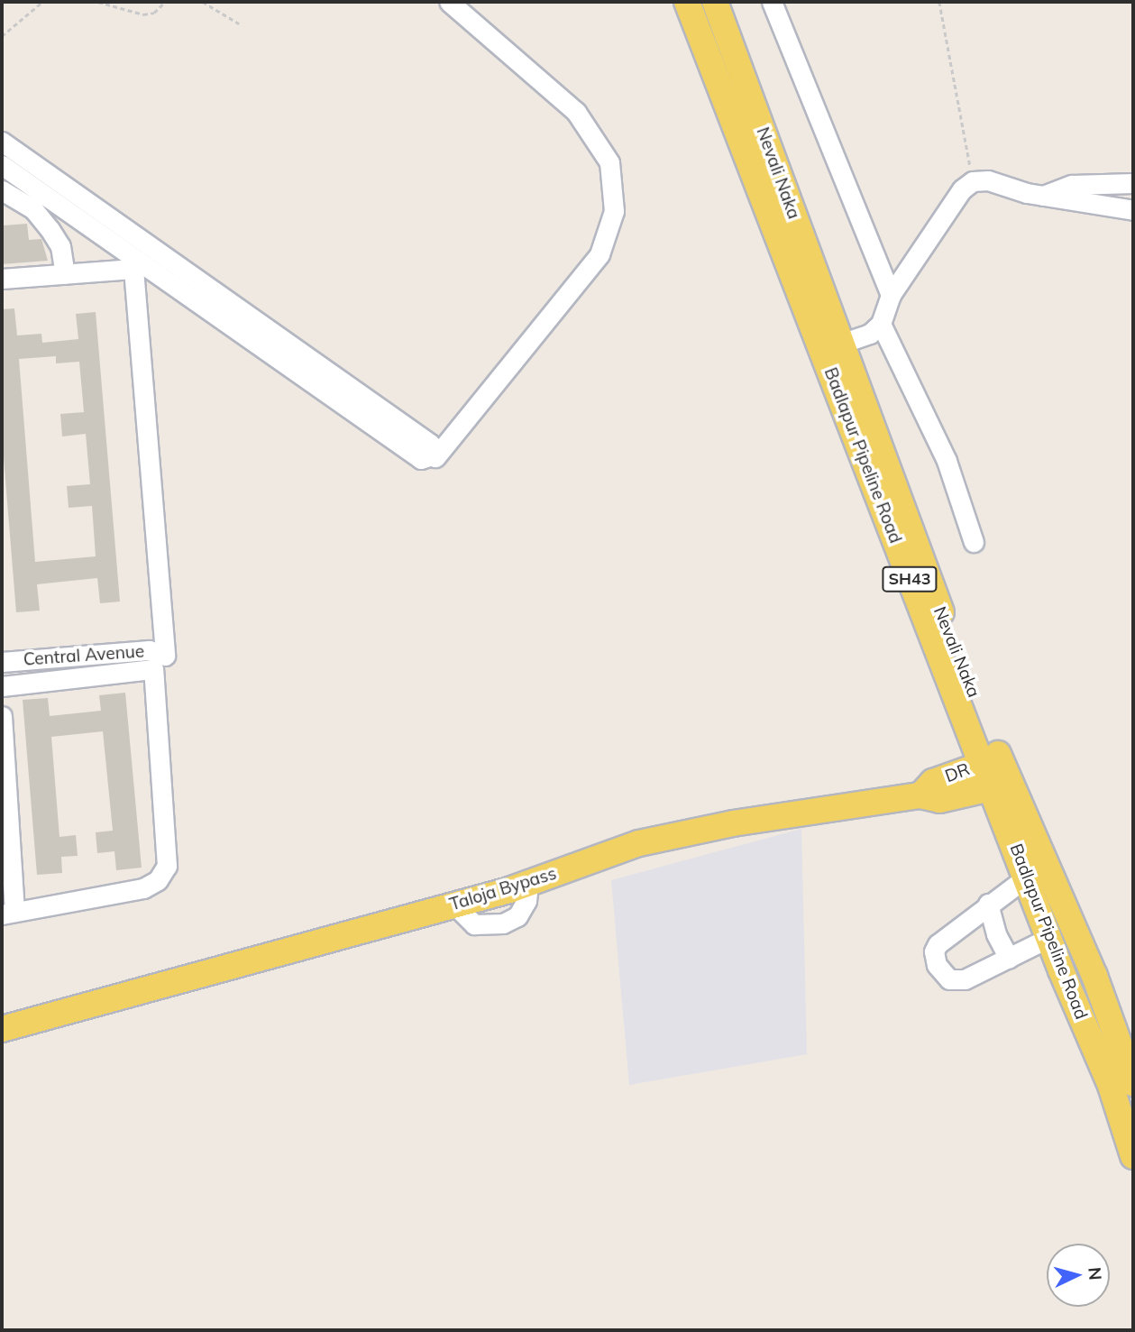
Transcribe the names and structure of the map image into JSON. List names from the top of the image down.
{
  "streets": {
    "main road": [
      "Nevali Naka",
      "Badlapur Pipeline Road",
      "SH43",
      "DR",
      "Taloja Bypass"
    ],
    "street": ["Central Avenue"]
  },
  "crossings": [
    ["Nevali Naka", "Badlapur Pipeline Road"],
    ["Badlapur Pipeline Road", "SH43"],
    ["Badlapur Pipeline Road", "DR"],
    ["Badlapur Pipeline Road", "Taloja Bypass"],
    ["SH43", "Taloja Bypass"],
    ["DR", "Taloja Bypass"]
  ],
  "north": "right"
}
